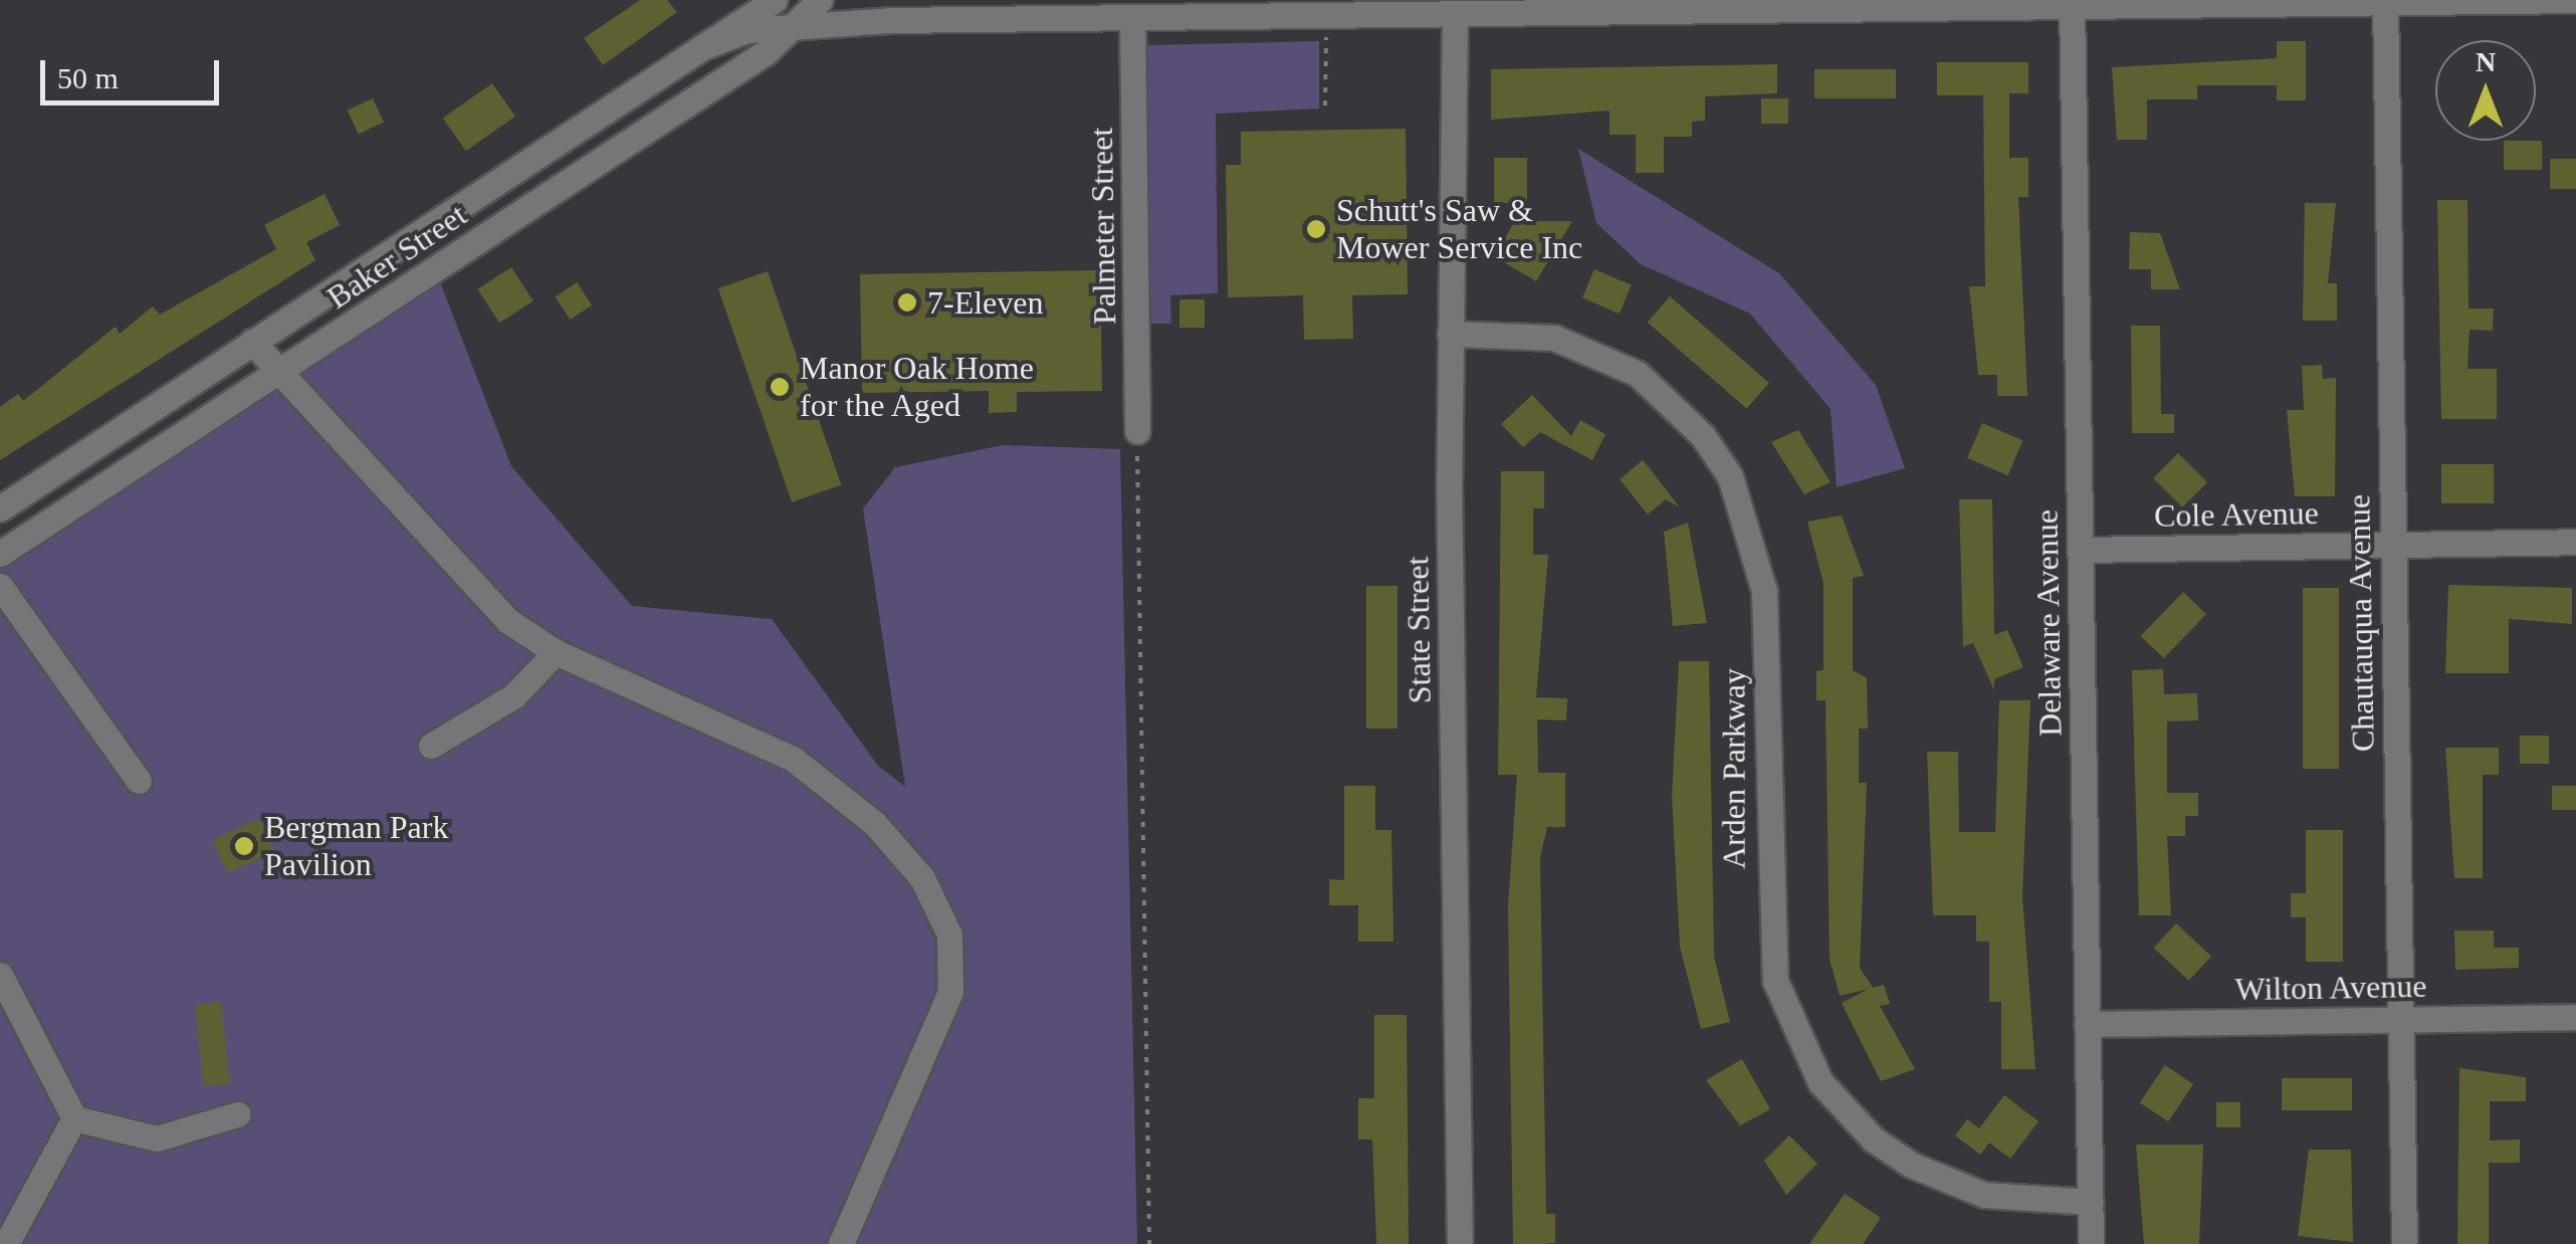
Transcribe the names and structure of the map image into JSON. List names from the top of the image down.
{
  "streets": {
    "street": [
      "Palmeter Street",
      "Baker Street",
      "Cole Avenue",
      "Delaware Avenue",
      "Chautauqua Avenue",
      "State Street",
      "Arden Parkway",
      "Wilton Avenue"
    ]
  },
  "crossings": [
    ["Cole Avenue", "Delaware Avenue"],
    ["Cole Avenue", "Chautauqua Avenue"],
    ["Delaware Avenue", "Arden Parkway"],
    ["Delaware Avenue", "Wilton Avenue"],
    ["Chautauqua Avenue", "Wilton Avenue"],
    ["State Street", "Arden Parkway"]
  ],
  "places": [
    "Schutt's Saw & Mower Service Inc",
    "7-Eleven",
    "Manor Oak Home for the Aged",
    "Bergman Park Pavilion"
  ],
  "scale_bar": "50 m",
  "north": "top"
}
